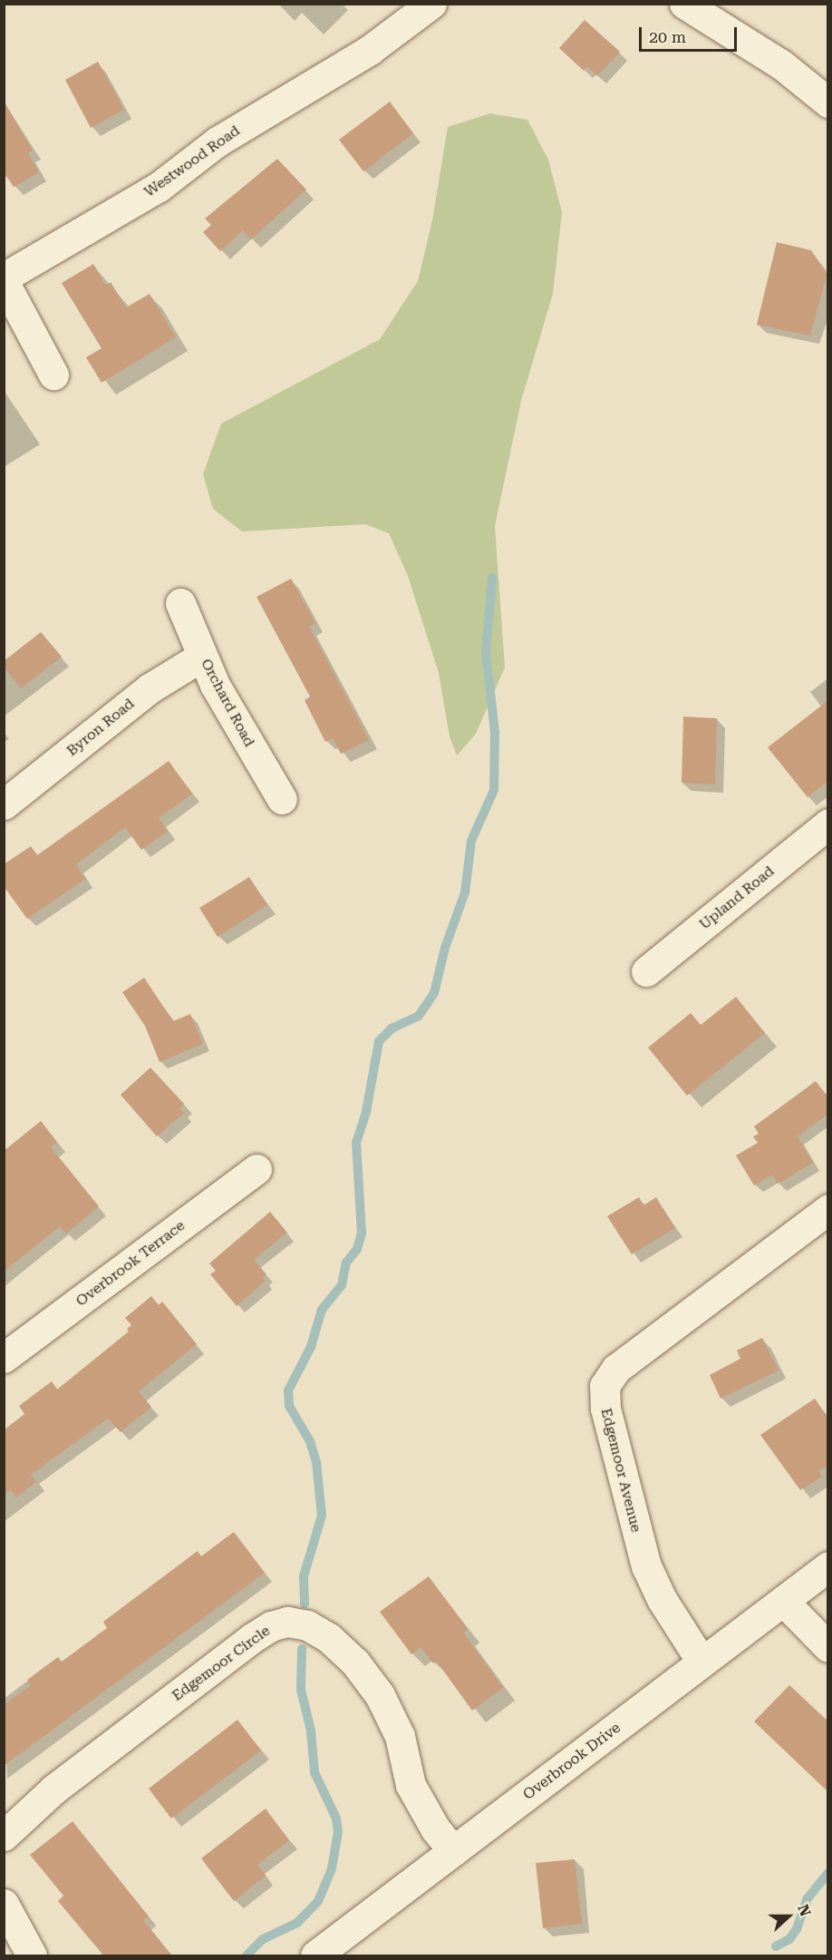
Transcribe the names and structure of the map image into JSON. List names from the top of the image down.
{
  "streets": {
    "street": [
      "Westwood Road",
      "Orchard Road",
      "Byron Road",
      "Upland Road",
      "Overbrook Terrace",
      "Edgemoor Avenue",
      "Edgemoor Circle",
      "Overbrook Drive"
    ]
  },
  "crossings": [
    ["Orchard Road", "Byron Road"],
    ["Edgemoor Avenue", "Overbrook Drive"],
    ["Edgemoor Circle", "Overbrook Drive"]
  ],
  "scale_bar": "20 m",
  "north": "right"
}
